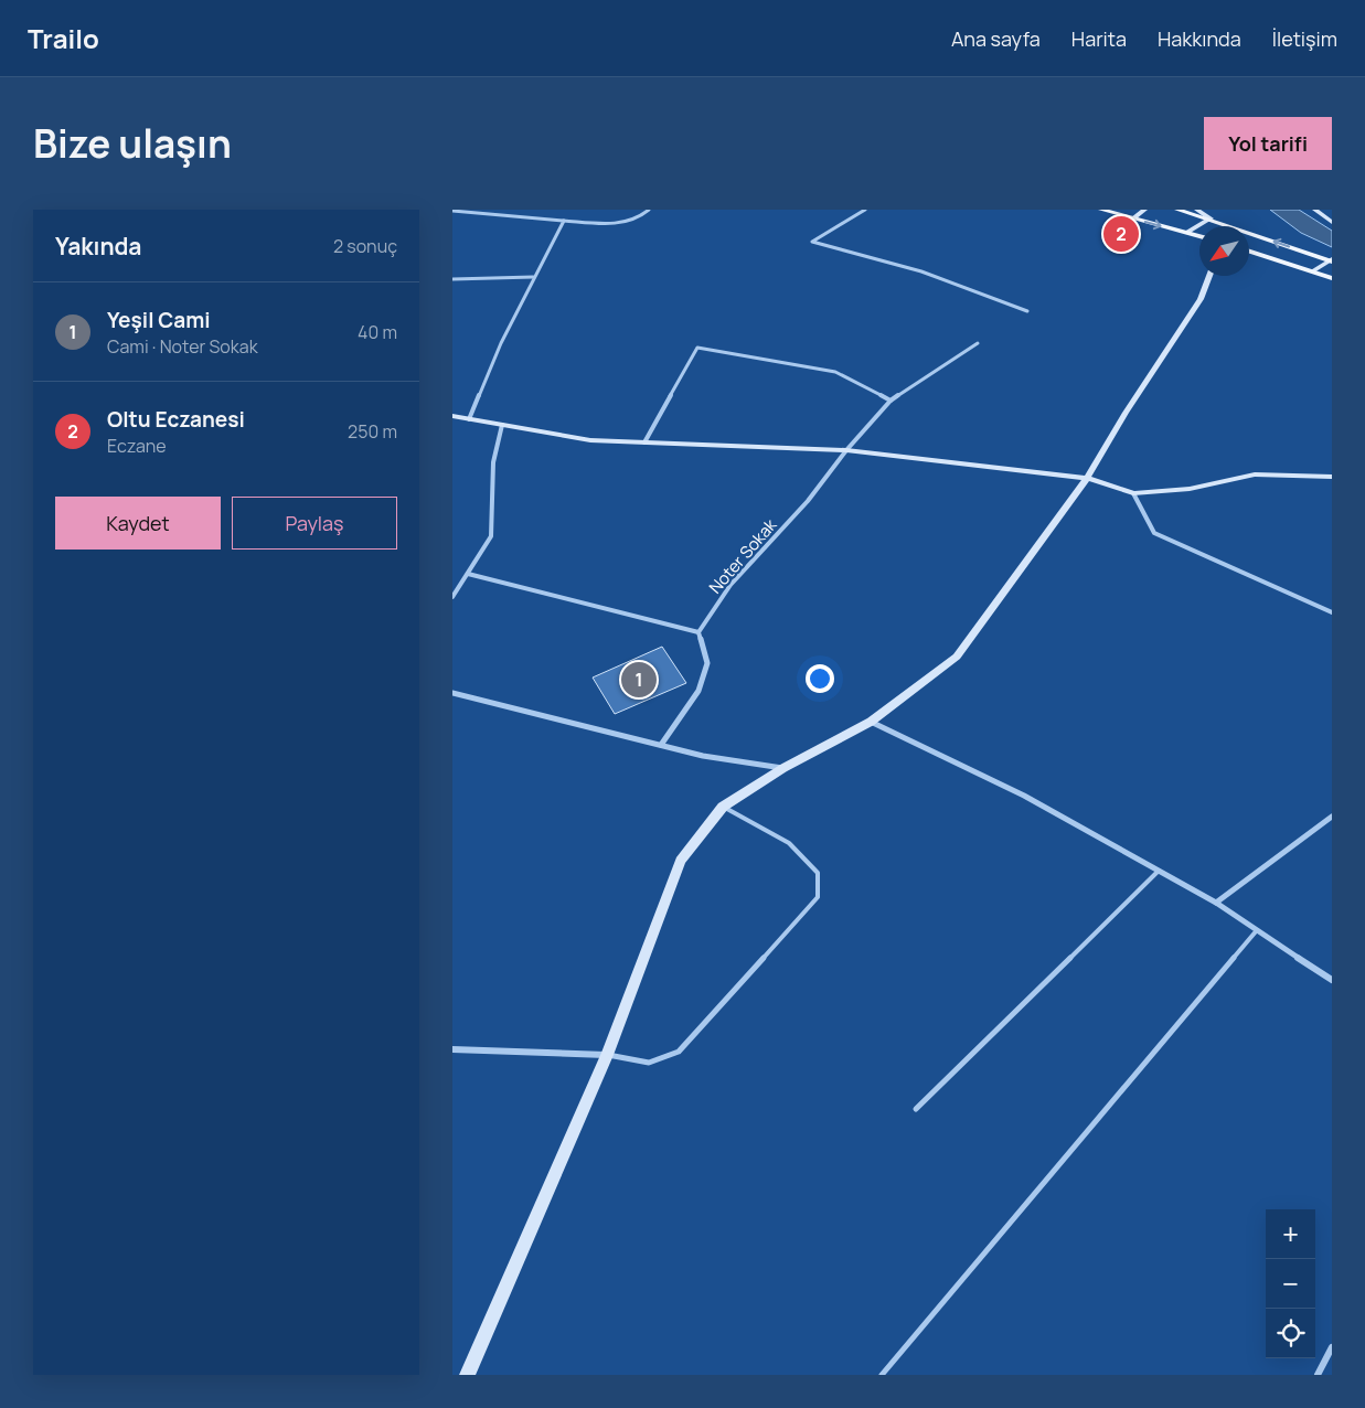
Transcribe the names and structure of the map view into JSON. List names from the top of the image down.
{
  "streets": {
    "street": ["Noter Sokak"]
  },
  "north": "bottom left",
  "page": {
    "header": "Trailo",
    "nav": [
      "Ana sayfa",
      "Harita",
      "Hakkında",
      "İletişim"
    ],
    "title": "Bize ulaşın",
    "buttons": [
      "Yol tarifi",
      ["Kaydet", "Paylaş"]
    ],
    "heading": ["Yakında", "2 sonuç"],
    "pins": ["2", "1"],
    "list": [
      {
        "mark": "1",
        "name": "Yeşil Cami",
        "note": "Cami · Noter Sokak",
        "value": "40 m"
      },
      {
        "mark": "2",
        "name": "Oltu Eczanesi",
        "note": "Eczane",
        "value": "250 m"
      }
    ],
    "map_buttons": ["+", "−"]
  }
}
